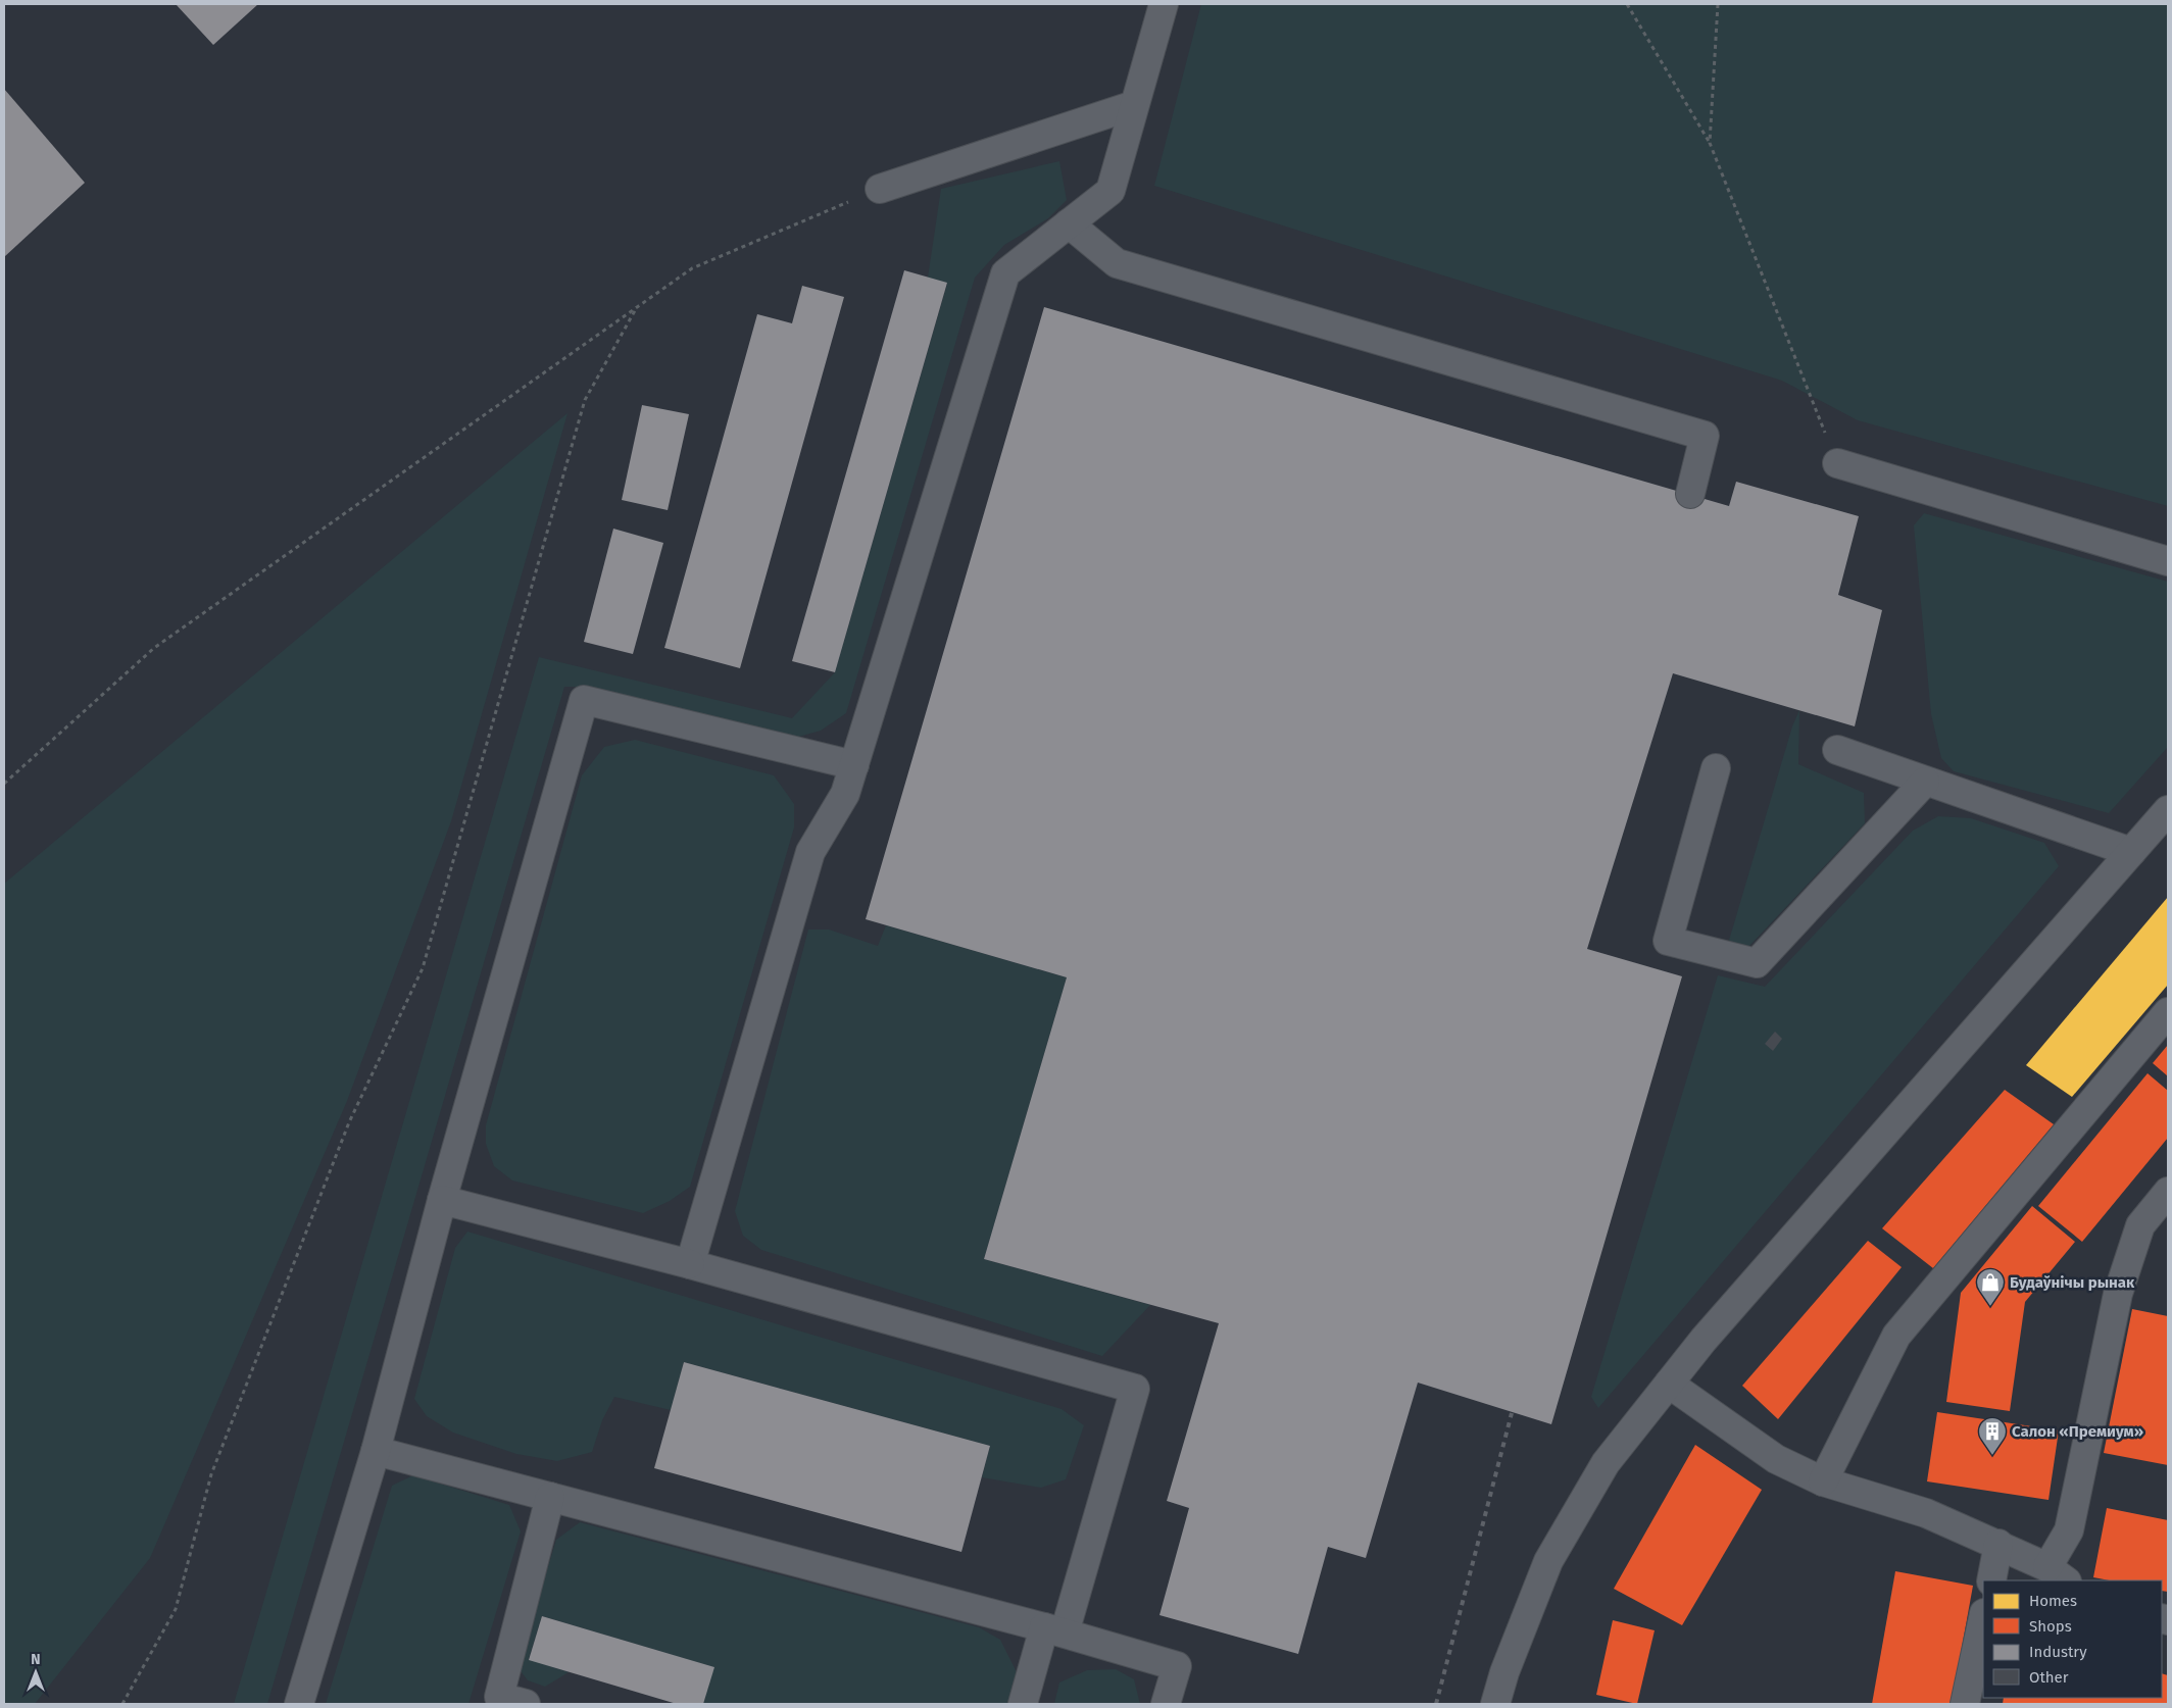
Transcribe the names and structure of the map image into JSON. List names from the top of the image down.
{
  "places": {
    "shop": ["Будаўнічы рынак"],
    "building": ["Салон «Премиум»"]
  },
  "legend": [
    "Homes",
    "Shops",
    "Industry",
    "Other"
  ],
  "north": "top"
}
